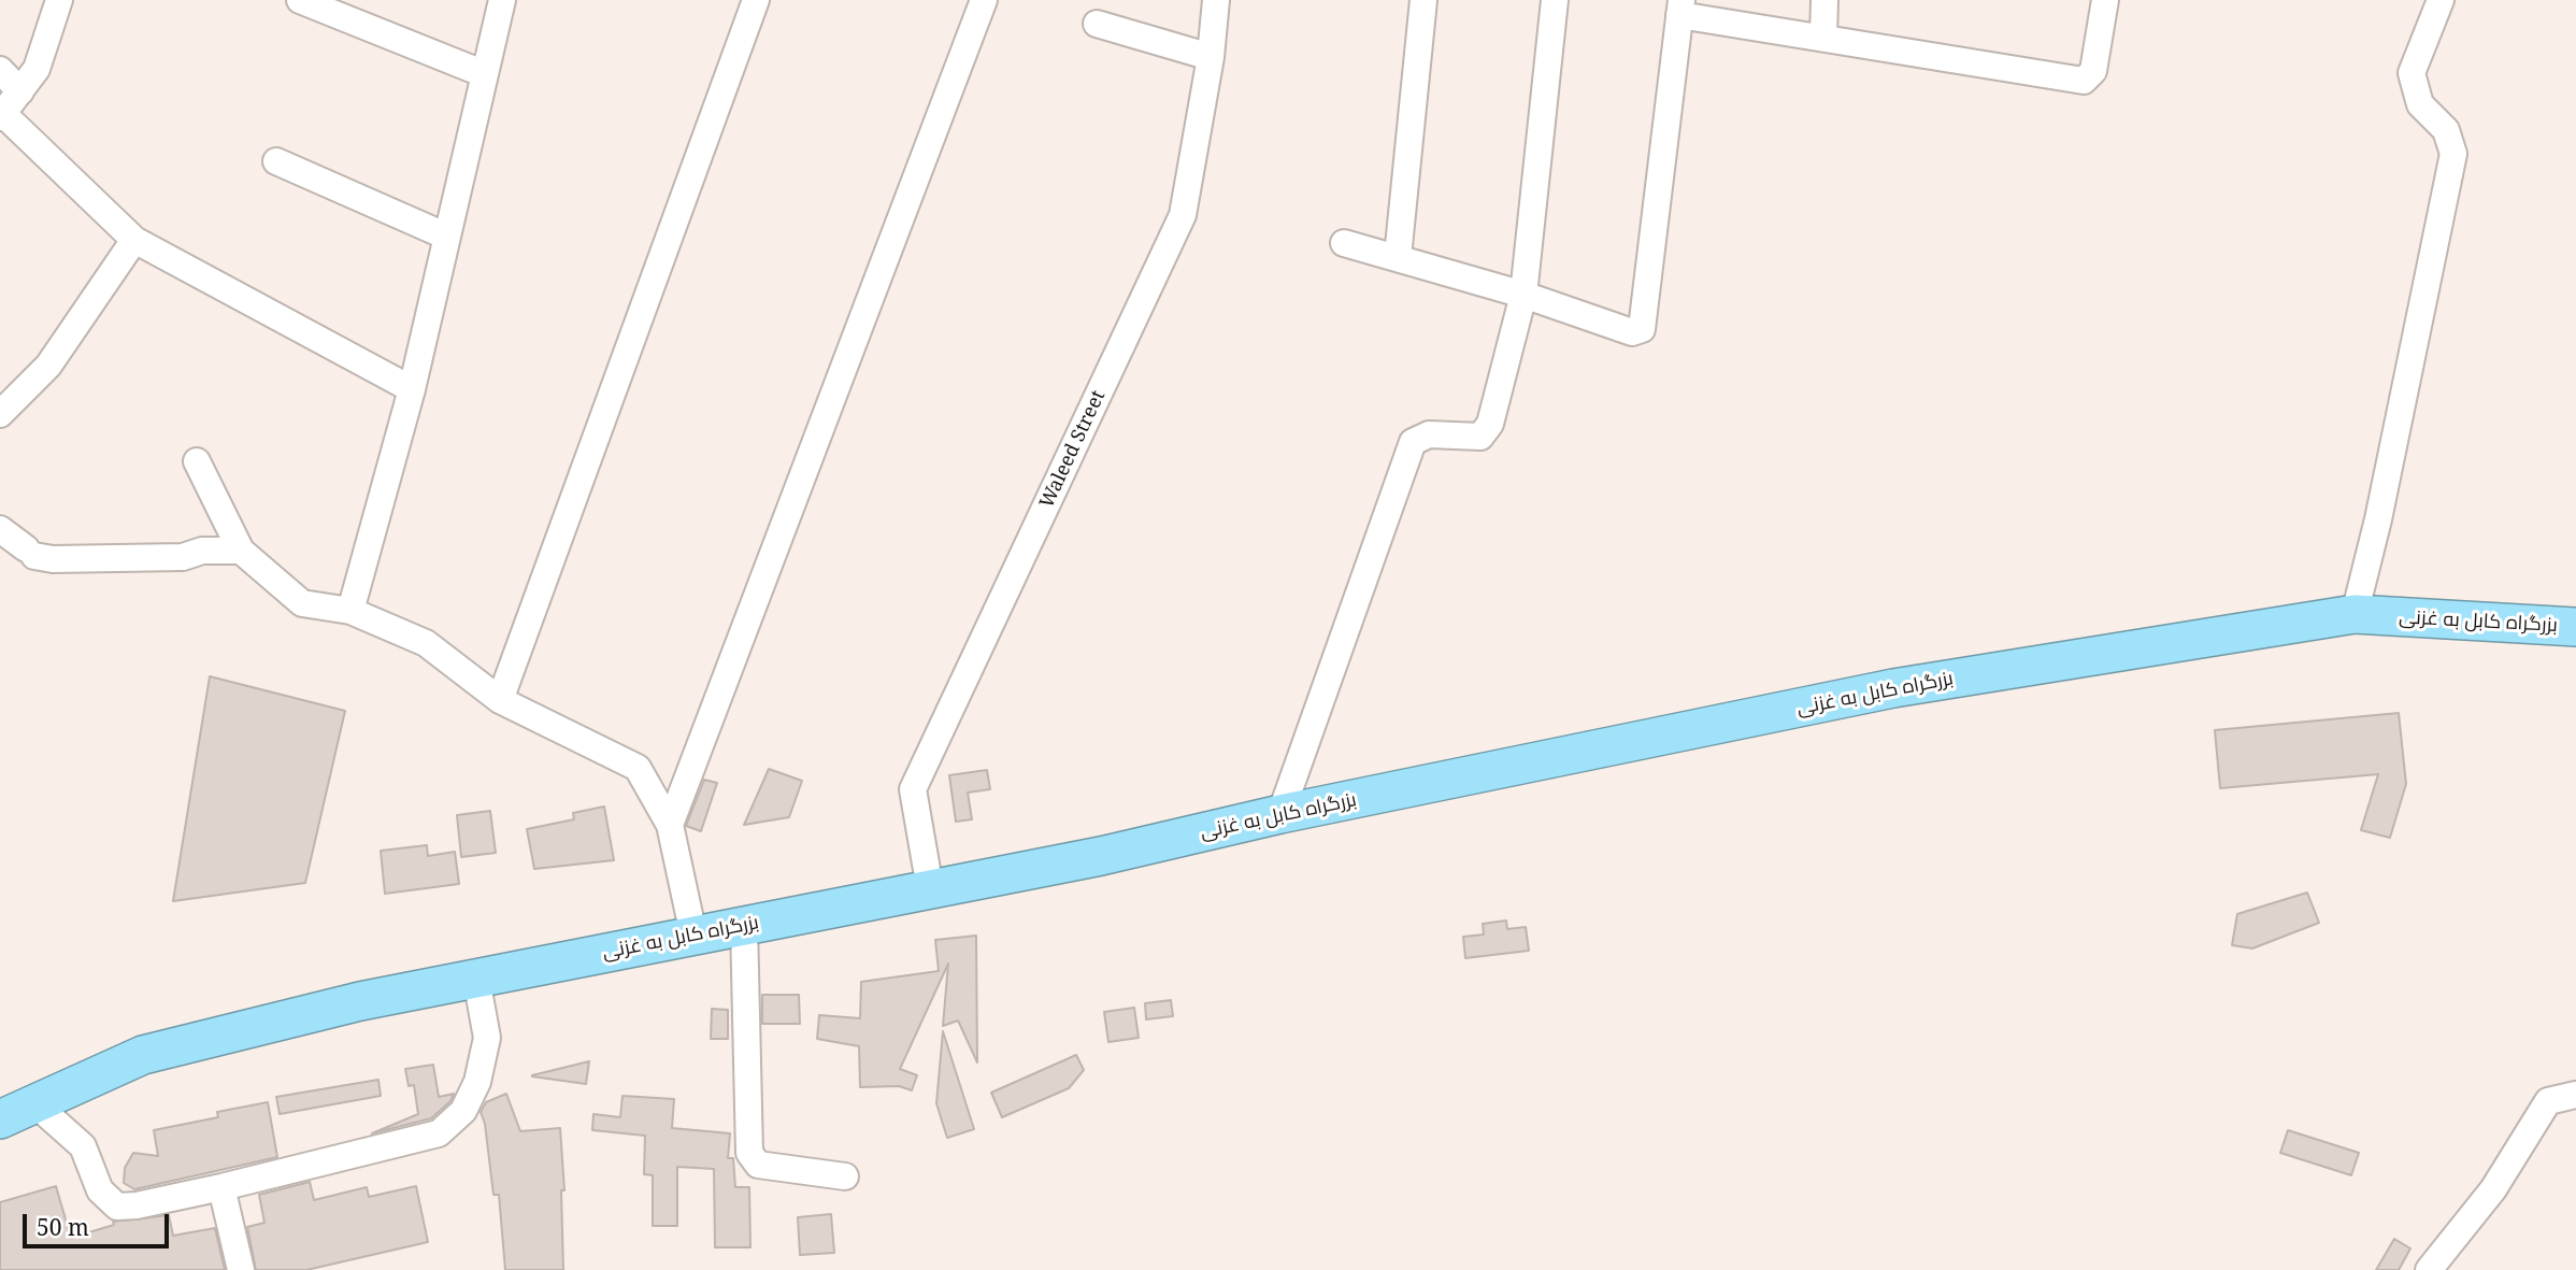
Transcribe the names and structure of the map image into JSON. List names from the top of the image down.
{
  "streets": {
    "highway": ["بزرگراه کابل به غزنی"],
    "street": ["Waleed Street"]
  },
  "crossings": [
    ["Waleed Street", "بزرگراه کابل به غزنی"]
  ],
  "scale_bar": "50 m"
}
